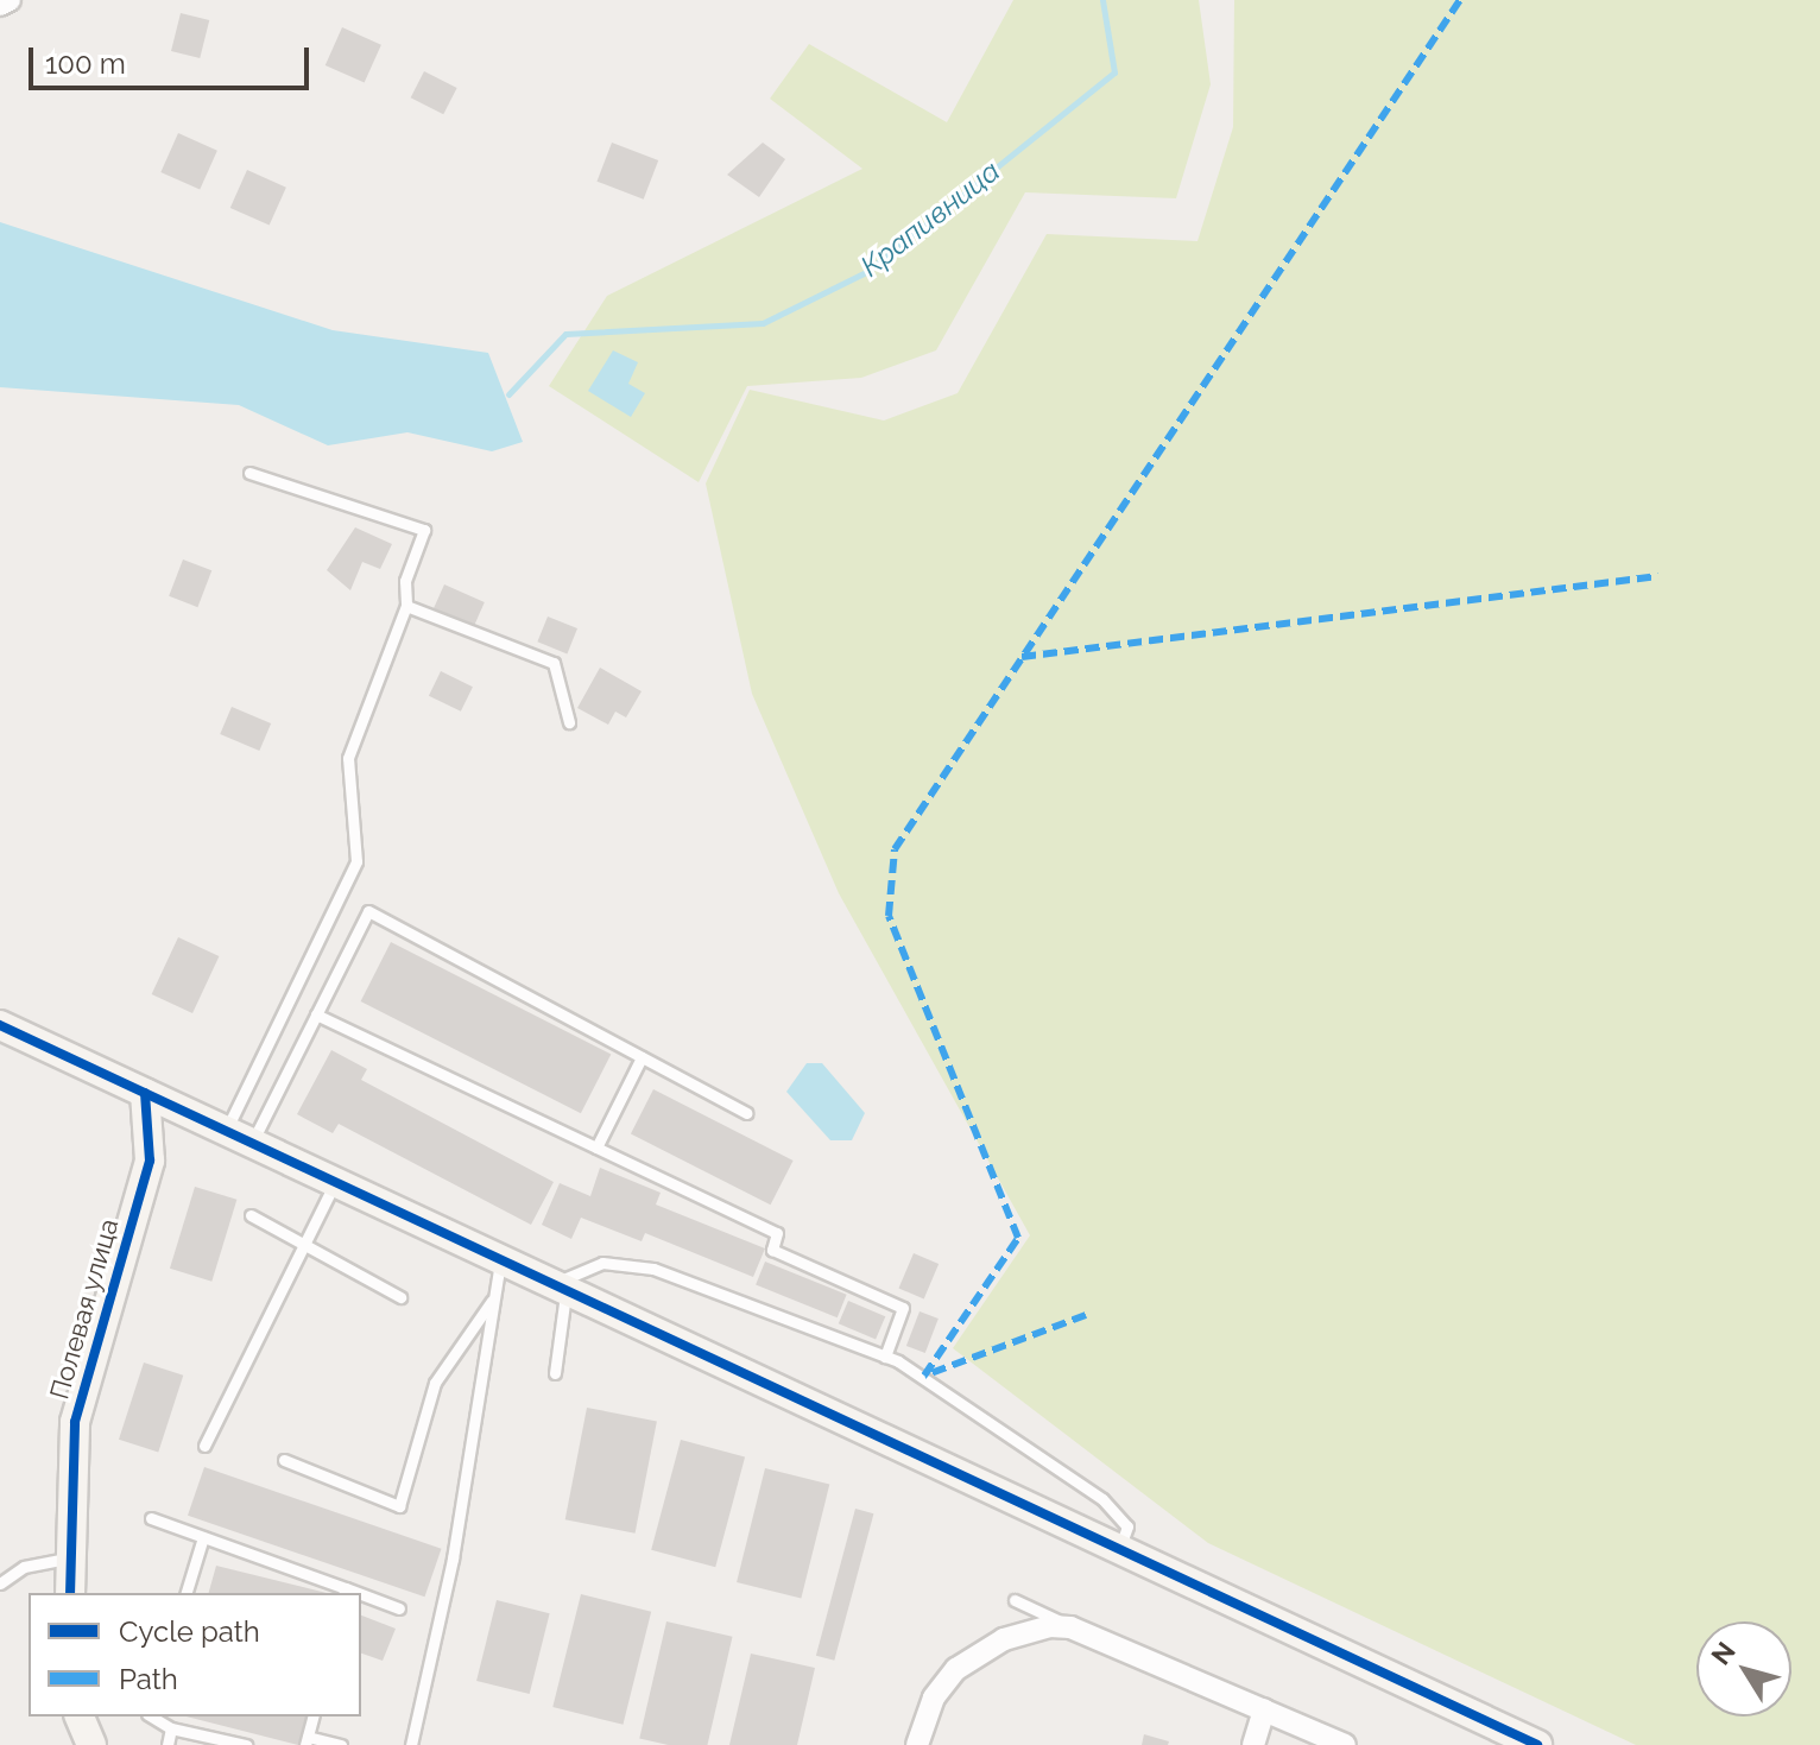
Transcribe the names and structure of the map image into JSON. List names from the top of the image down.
{
  "streets": {
    "street": ["Полевая улица"]
  },
  "water": ["Крапивница"],
  "legend": ["Cycle path", "Path"],
  "scale_bar": "100 m",
  "north": "top left"
}
